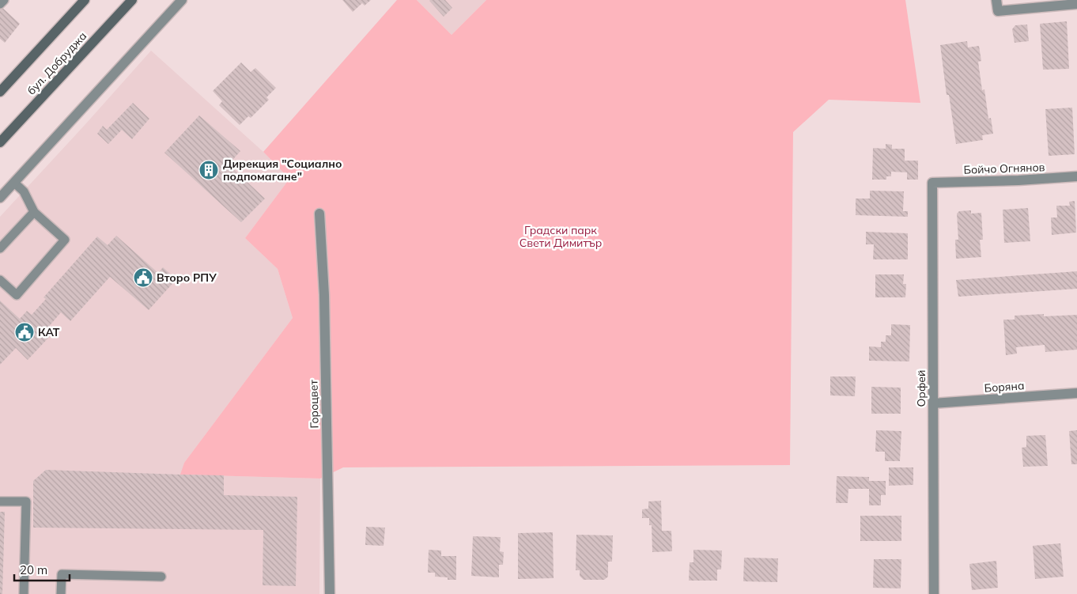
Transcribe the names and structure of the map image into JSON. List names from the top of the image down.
{
  "streets": {
    "main road": ["бул. Добруджа"],
    "street": [
      "Бойчо Огнянов",
      "Боряна",
      "Орфей",
      "Гороцвет"
    ]
  },
  "crossings": [
    ["Бойчо Огнянов", "Орфей"],
    ["Боряна", "Орфей"]
  ],
  "parks": ["Градски парк Свети Димитър"],
  "places": {
    "building": ["Дирекция \"Социално подпомагане\""],
    "public building": ["Второ РПУ", "КАТ"]
  },
  "scale_bar": "20 m"
}
